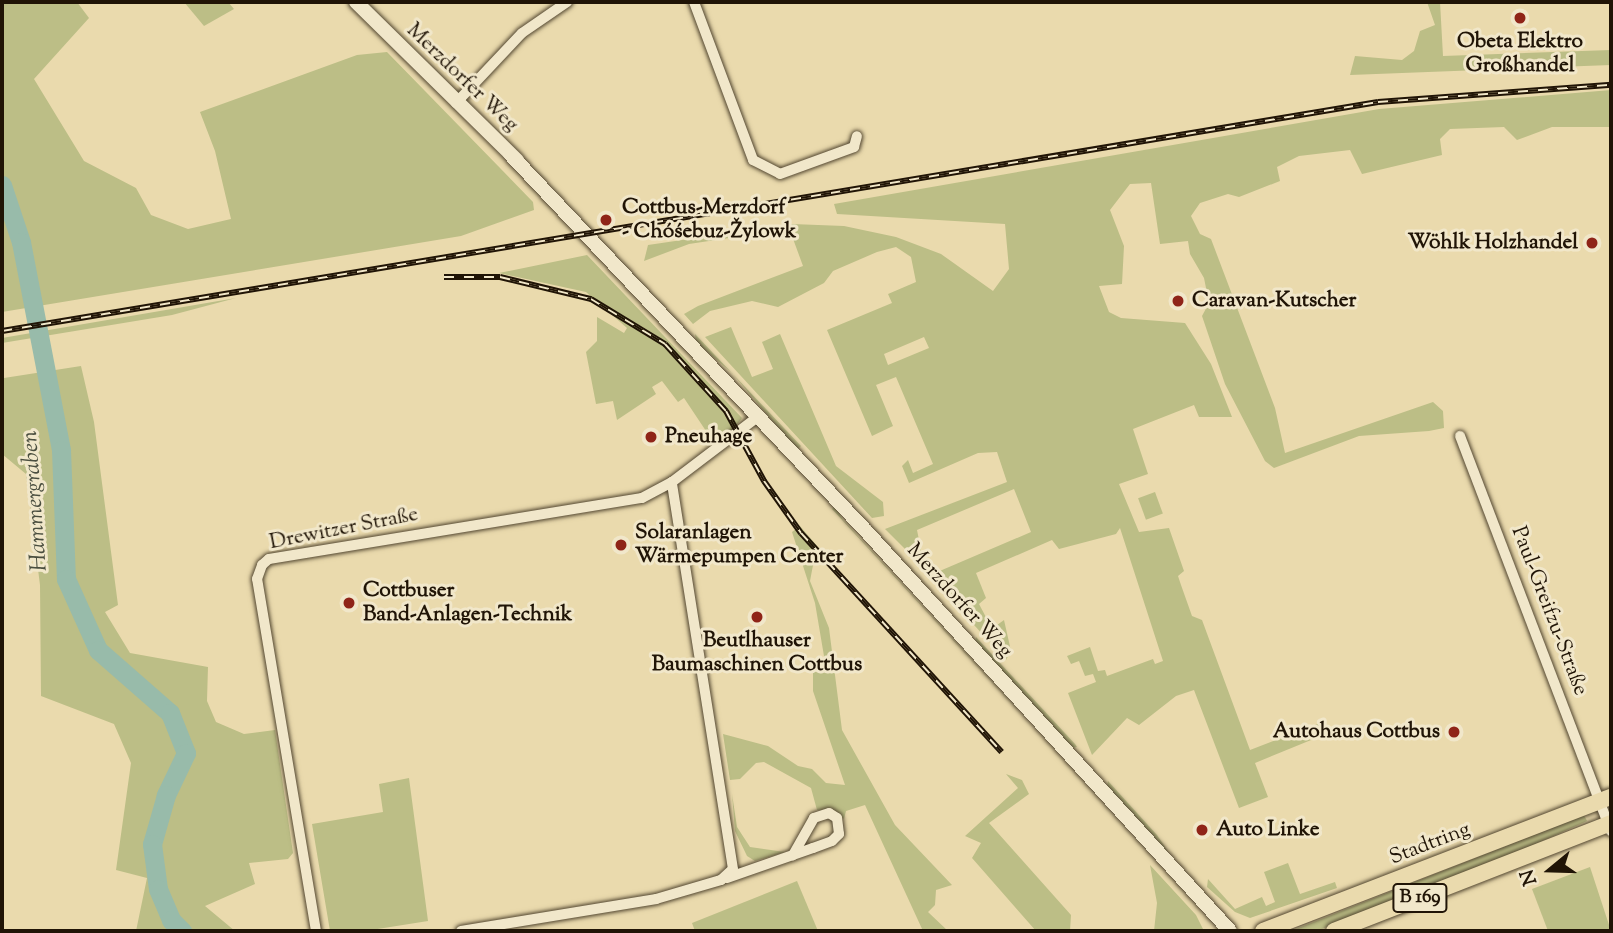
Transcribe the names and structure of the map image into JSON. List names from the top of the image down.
{
  "streets": {
    "main road": ["Stadtring", "B 169"],
    "street": ["Merzdorfer Weg", "Drewitzer Straße", "Paul-Greifzu-Straße"]
  },
  "crossings": [
    ["Merzdorfer Weg", "Drewitzer Straße"],
    ["Paul-Greifzu-Straße", "Stadtring"],
    ["Paul-Greifzu-Straße", "B 169"]
  ],
  "water": ["Hammergraben"],
  "places": [
    "Obeta Elektro Großhandel",
    "Cottbus-Merzdorf - Chóśebuz-Žylowk",
    "Wöhlk Holzhandel",
    "Caravan-Kutscher",
    "Pneuhage",
    "Solaranlagen Wärmepumpen Center",
    "Cottbuser Band-Anlagen-Technik",
    "Beutlhauser Baumaschinen Cottbus",
    "Autohaus Cottbus",
    "Auto Linke"
  ],
  "north": "left"
}
